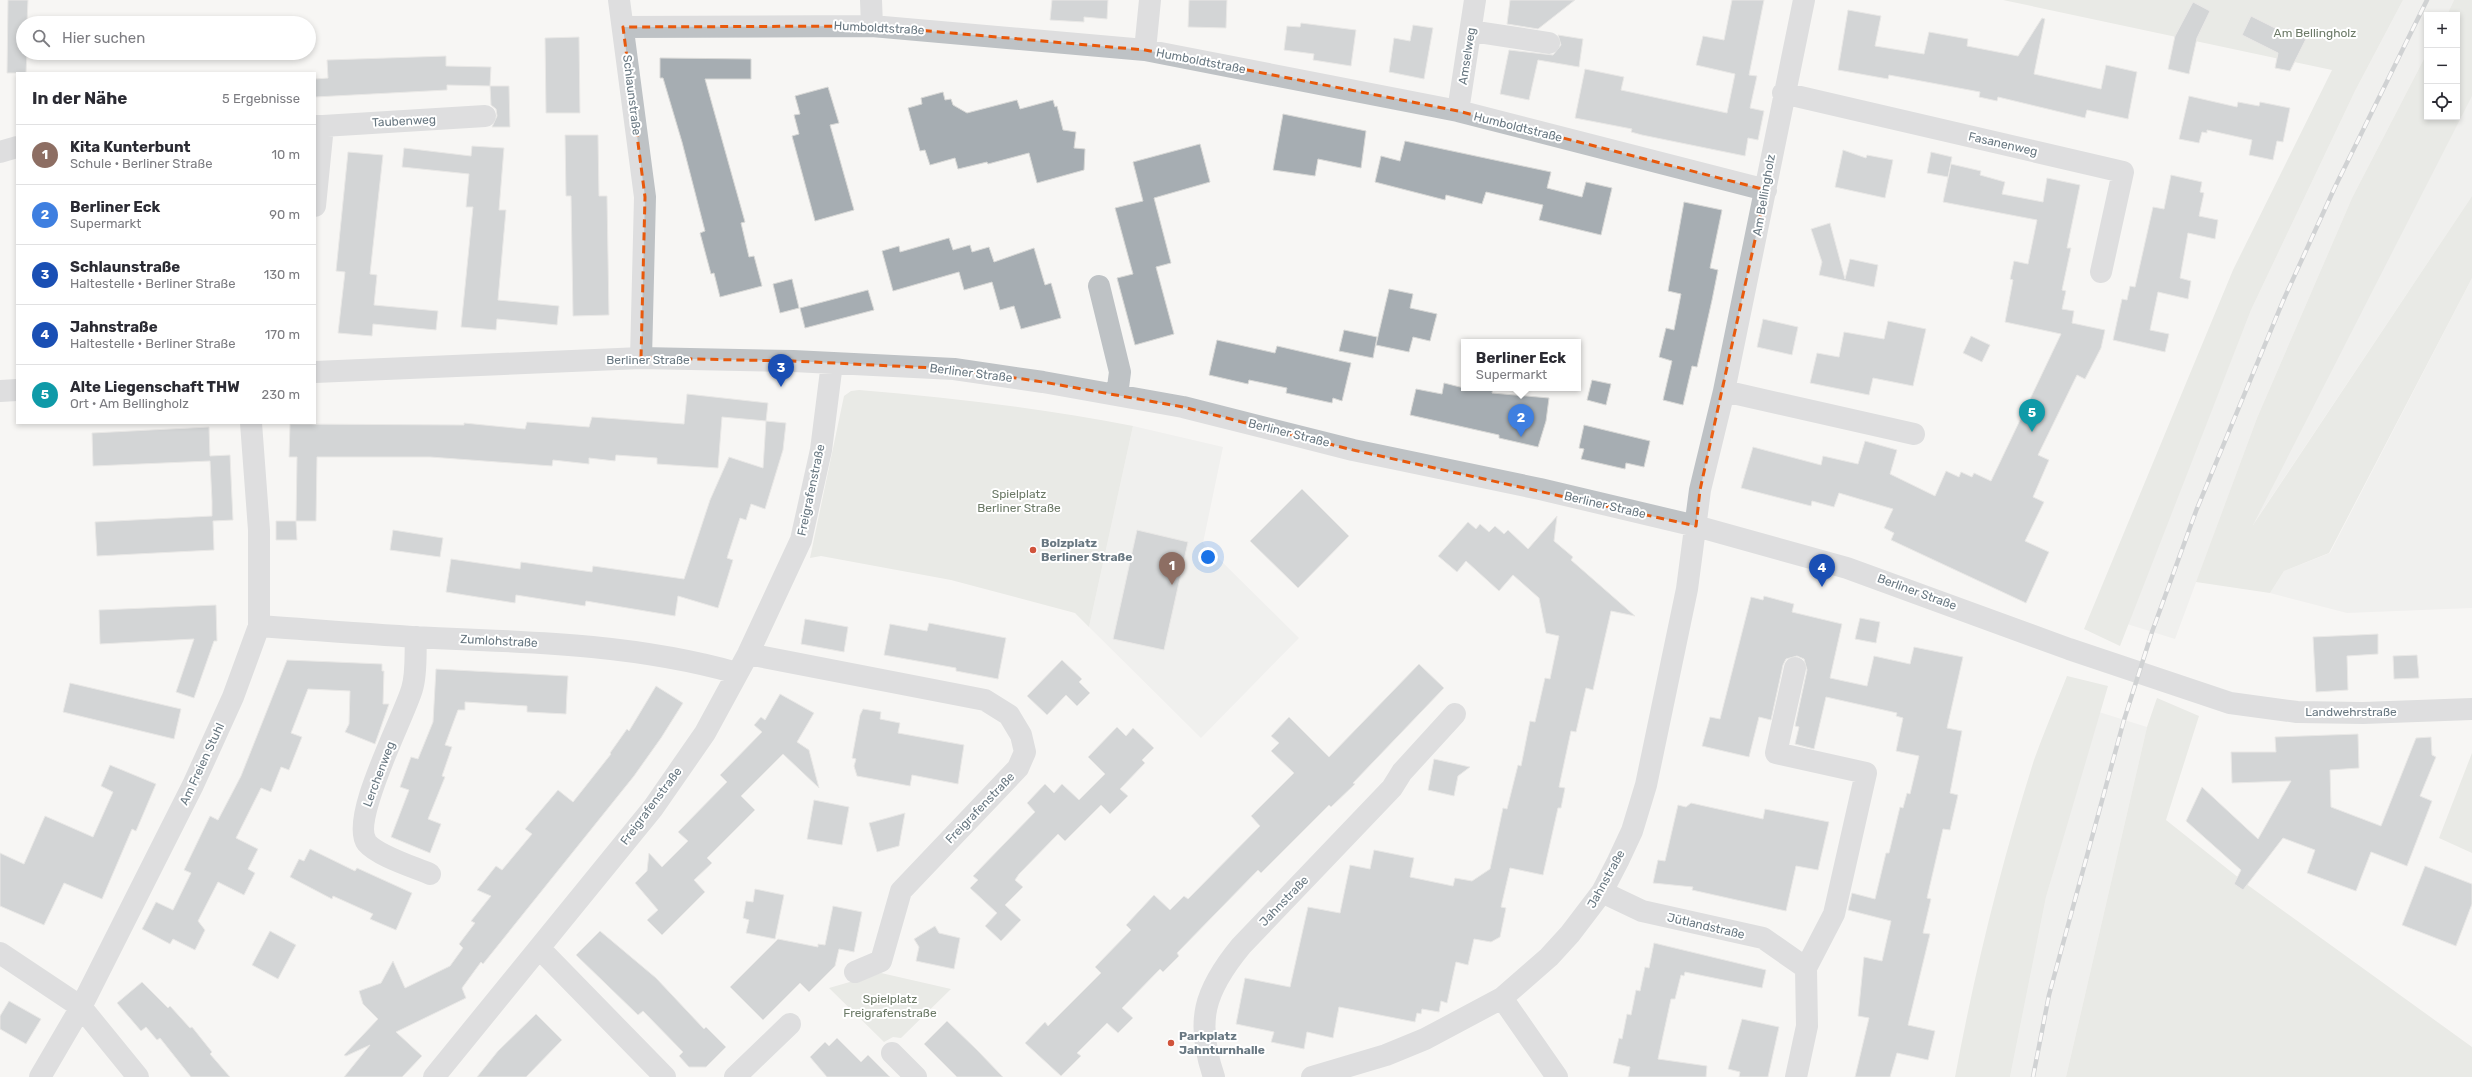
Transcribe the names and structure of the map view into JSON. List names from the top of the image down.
{
  "streets": {
    "street": [
      "Humboldtstraße",
      "Amselweg",
      "Schlaunstraße",
      "Taubenweg",
      "Fasanenweg",
      "Am Bellingholz",
      "Berliner Straße",
      "Freigrafenstraße",
      "Zumlohstraße",
      "Landwehrstraße",
      "Am Freien Stuhl",
      "Lerchenweg",
      "Jahnstraße",
      "Jütlandstraße"
    ]
  },
  "crossings": [
    ["Humboldtstraße", "Amselweg"],
    ["Humboldtstraße", "Schlaunstraße"],
    ["Humboldtstraße", "Am Bellingholz"],
    ["Schlaunstraße", "Berliner Straße"],
    ["Fasanenweg", "Am Bellingholz"],
    ["Am Bellingholz", "Berliner Straße"],
    ["Am Bellingholz", "Jahnstraße"],
    ["Berliner Straße", "Freigrafenstraße"],
    ["Berliner Straße", "Landwehrstraße"],
    ["Berliner Straße", "Jahnstraße"],
    ["Freigrafenstraße", "Zumlohstraße"],
    ["Zumlohstraße", "Am Freien Stuhl"],
    ["Zumlohstraße", "Lerchenweg"],
    ["Jahnstraße", "Jütlandstraße"]
  ],
  "parks": ["Am Bellingholz", "Spielplatz Berliner Straße", "Spielplatz Freigrafenstraße"],
  "places": ["Bolzplatz Berliner Straße", "Parkplatz Jahnturnhalle"],
  "page": {
    "map_buttons": ["+", "−"],
    "search": "Hier suchen",
    "heading": ["In der Nähe", "5 Ergebnisse"],
    "list": [
      {
        "mark": "1",
        "name": "Kita Kunterbunt",
        "note": "Schule · Berliner Straße",
        "value": "10 m"
      },
      {
        "mark": "2",
        "name": "Berliner Eck",
        "note": "Supermarkt",
        "value": "90 m"
      },
      {
        "mark": "3",
        "name": "Schlaunstraße",
        "note": "Haltestelle · Berliner Straße",
        "value": "130 m"
      },
      {
        "mark": "4",
        "name": "Jahnstraße",
        "note": "Haltestelle · Berliner Straße",
        "value": "170 m"
      },
      {
        "mark": "5",
        "name": "Alte Liegenschaft THW",
        "note": "Ort · Am Bellingholz",
        "value": "230 m"
      }
    ],
    "popup": ["Berliner Eck", "Supermarkt"],
    "pins": [
      "3",
      "5",
      "2",
      "1",
      "4"
    ]
  }
}
